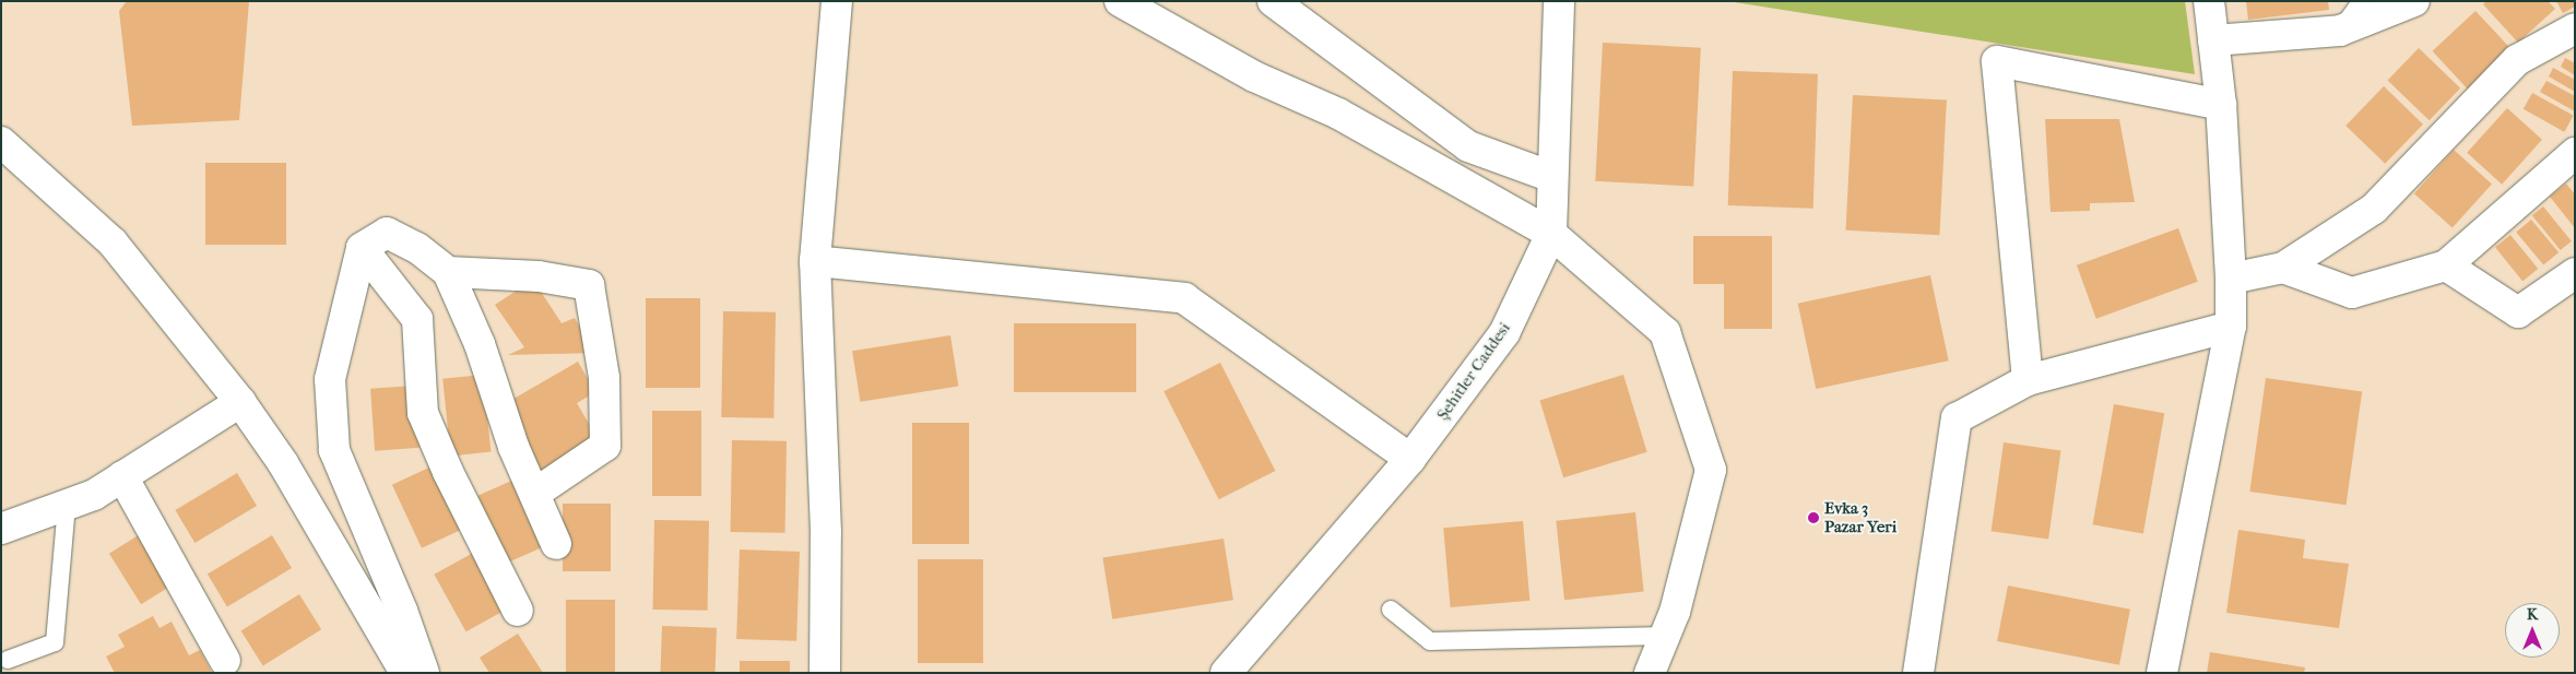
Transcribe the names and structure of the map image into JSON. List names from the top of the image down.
{
  "streets": {
    "street": ["Şehitler Caddesi"]
  },
  "places": ["Evka 3 Pazar Yeri"],
  "north": "top"
}
